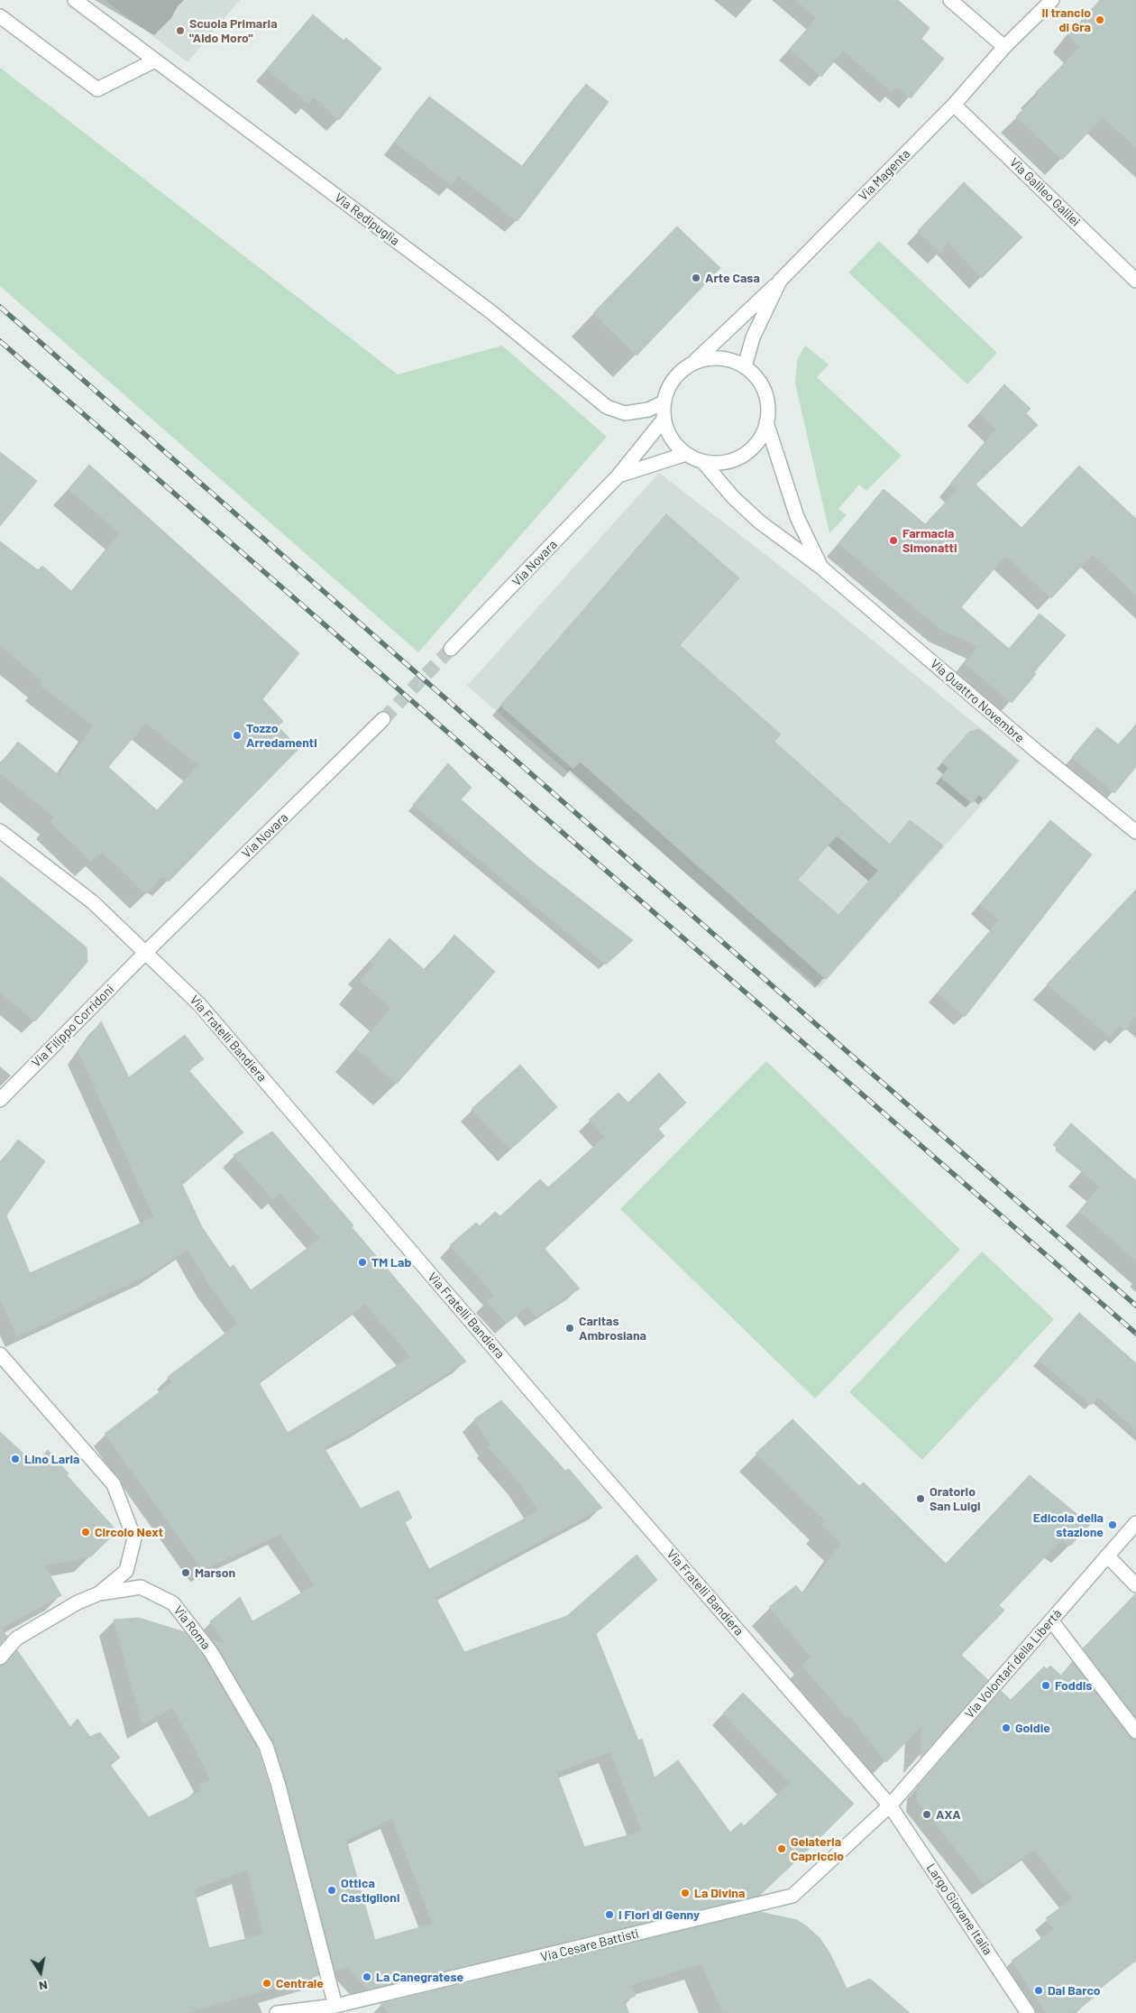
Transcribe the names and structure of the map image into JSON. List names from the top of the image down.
{
  "streets": {
    "street": [
      "Via Magenta",
      "Via Galileo Galilei",
      "Via Redipuglia",
      "Via Novara",
      "Via Quattro Novembre",
      "Via Filippo Corridoni",
      "Via Fratelli Bandiera",
      "Via Roma",
      "Via Volontari della Libertà",
      "Largo Giovane Italia",
      "Via Cesare Battisti"
    ]
  },
  "crossings": [
    ["Via Magenta", "Via Galileo Galilei"],
    ["Via Magenta", "Via Redipuglia"],
    ["Via Magenta", "Via Novara"],
    ["Via Magenta", "Via Quattro Novembre"],
    ["Via Redipuglia", "Via Novara"],
    ["Via Redipuglia", "Via Quattro Novembre"],
    ["Via Novara", "Via Quattro Novembre"],
    ["Via Novara", "Via Filippo Corridoni"],
    ["Via Novara", "Via Fratelli Bandiera"],
    ["Via Filippo Corridoni", "Via Fratelli Bandiera"],
    ["Via Fratelli Bandiera", "Via Volontari della Libertà"],
    ["Via Fratelli Bandiera", "Largo Giovane Italia"],
    ["Via Fratelli Bandiera", "Via Cesare Battisti"],
    ["Via Roma", "Via Cesare Battisti"],
    ["Via Volontari della Libertà", "Largo Giovane Italia"],
    ["Via Volontari della Libertà", "Via Cesare Battisti"],
    ["Largo Giovane Italia", "Via Cesare Battisti"]
  ],
  "places": [
    "Il trancio di Gra",
    "Scuola Primaria \"Aldo Moro\"",
    "Arte Casa",
    "Farmacia Simonatti",
    "Tozzo Arredamenti",
    "TM Lab",
    "Caritas Ambrosiana",
    "Lino Laria",
    "Oratorio San Luigi",
    "Edicola della stazione",
    "Circolo Next",
    "Marson",
    "Foddis",
    "Goldie",
    "AXA",
    "Gelateria Capriccio",
    "Ottica Castiglioni",
    "La Divina",
    "I Fiori di Genny",
    "La Canegratese",
    "Centrale",
    "Dal Barco"
  ],
  "north": "bottom"
}
